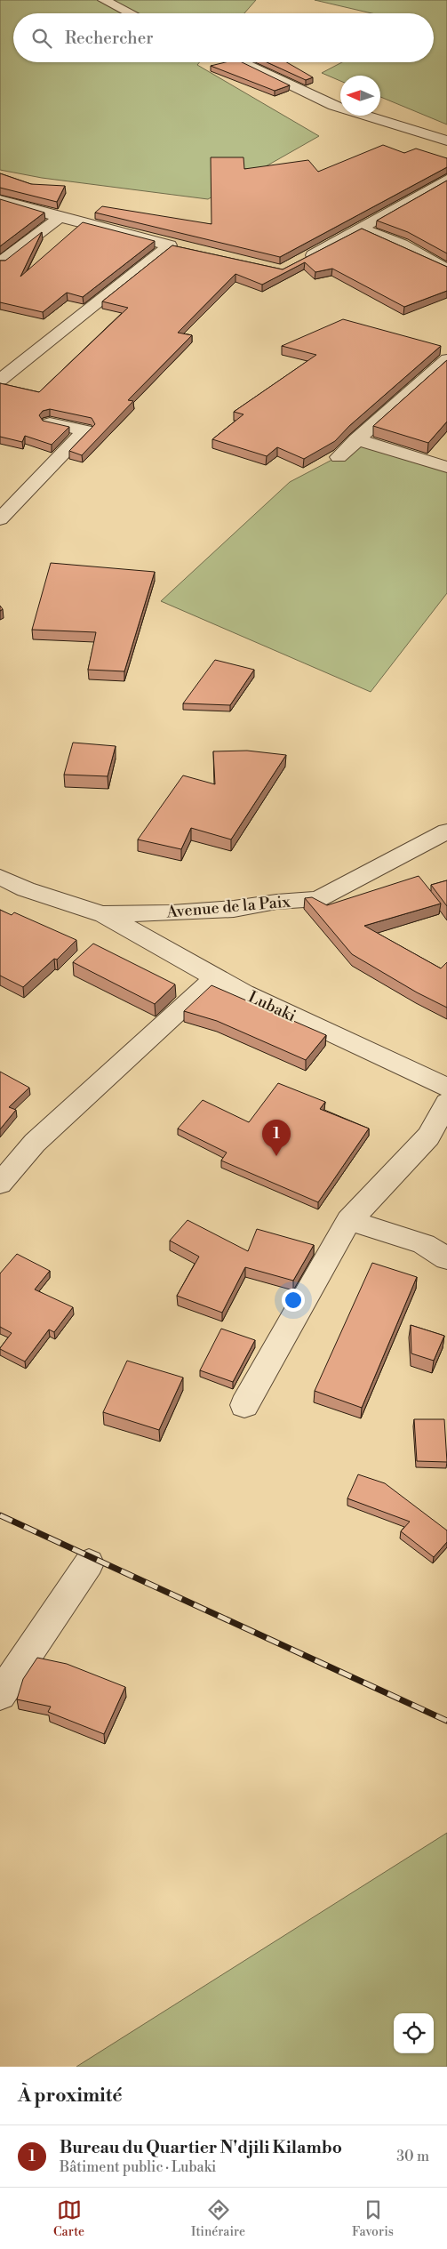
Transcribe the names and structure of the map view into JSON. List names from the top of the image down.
{
  "streets": {
    "street": ["Avenue de la Paix", "Lubaki"]
  },
  "crossings": [
    ["Avenue de la Paix", "Lubaki"]
  ],
  "north": "left",
  "page": {
    "search": "Rechercher",
    "pins": "1",
    "heading": "À proximité",
    "list": [
      {
        "mark": "1",
        "name": "Bureau du Quartier N'djili Kilambo",
        "note": "Bâtiment public · Lubaki",
        "value": "30 m"
      }
    ],
    "nav": ["Carte", "Itinéraire", "Favoris"]
  }
}
